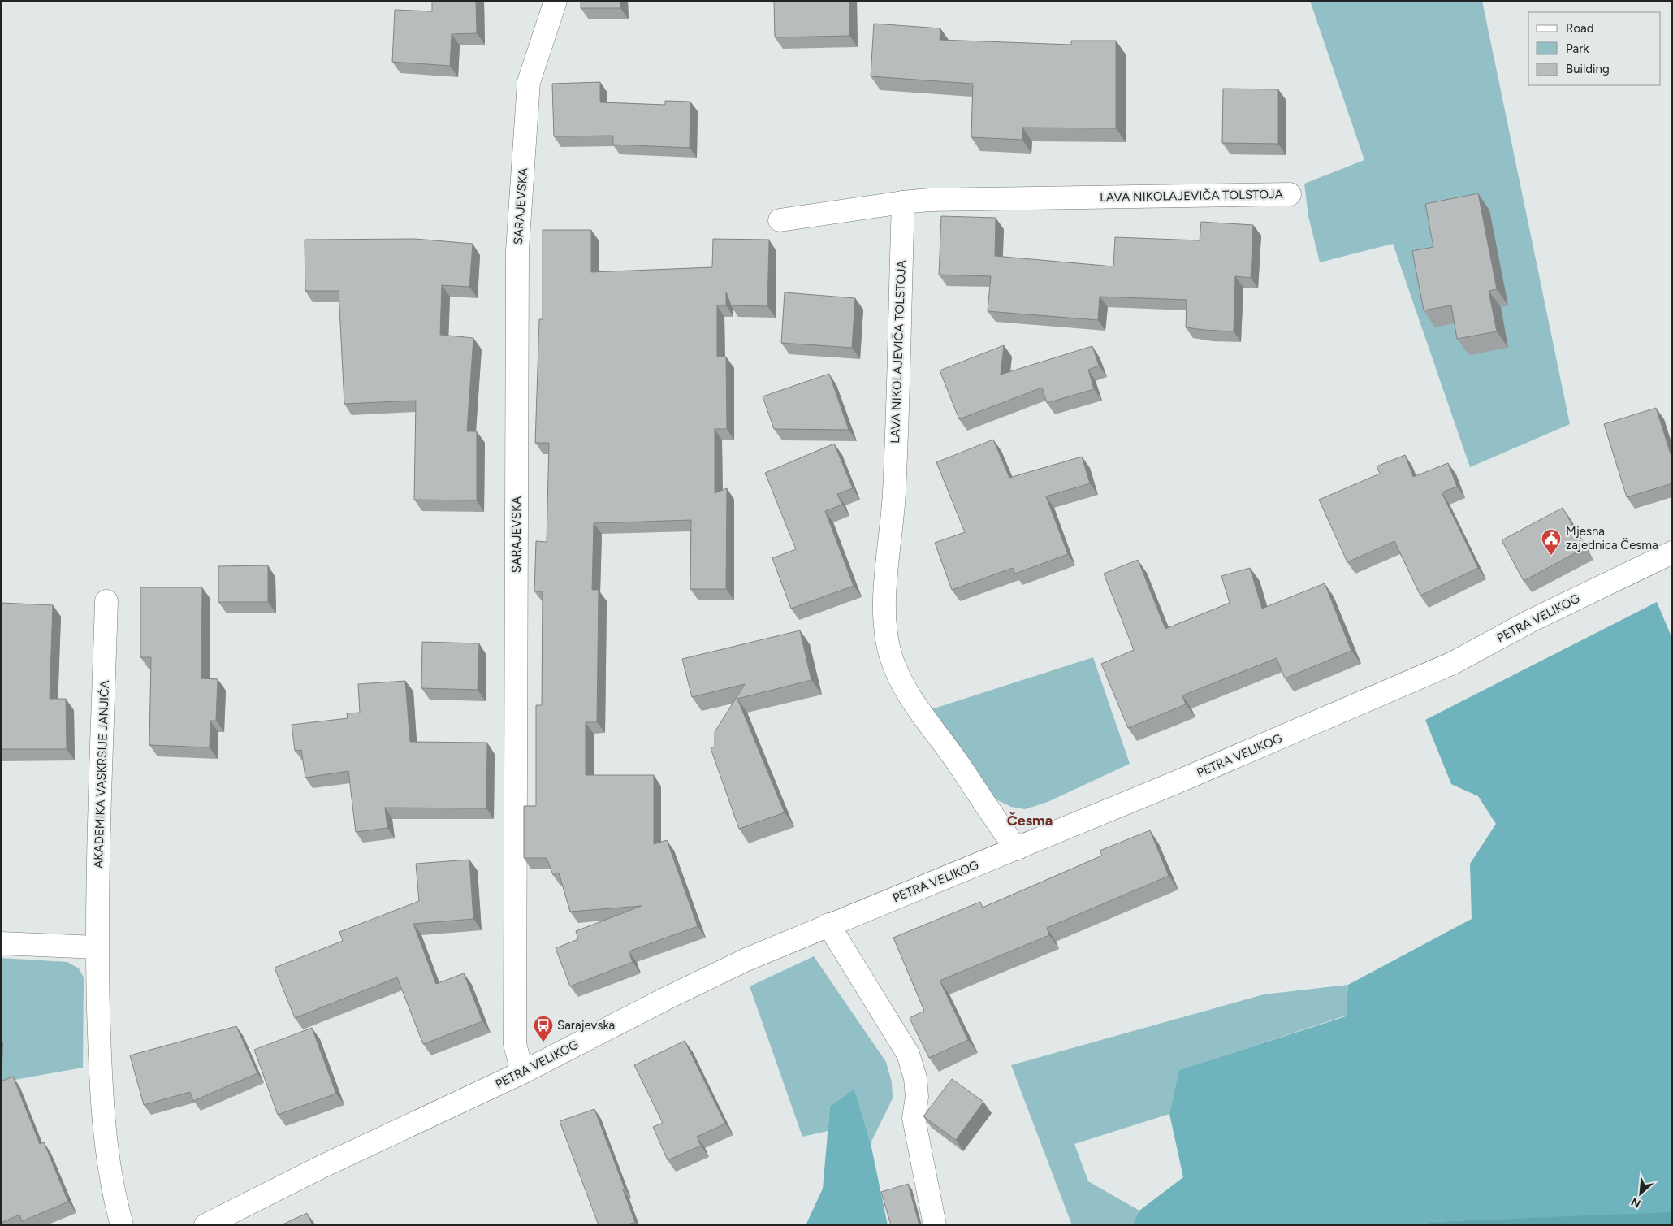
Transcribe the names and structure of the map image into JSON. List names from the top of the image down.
{
  "streets": {
    "street": [
      "LAVA NIKOLAJEVIČA TOLSTOJA",
      "SARAJEVSKA",
      "PETRA VELIKOG",
      "AKADEMIKA VASKRSIJE JANJIĆA"
    ]
  },
  "crossings": [
    ["LAVA NIKOLAJEVIČA TOLSTOJA", "PETRA VELIKOG"],
    ["SARAJEVSKA", "PETRA VELIKOG"]
  ],
  "districts": ["Česma"],
  "places": {
    "public building": ["Mjesna zajednica Česma"],
    "bus stop": ["Sarajevska"]
  },
  "legend": ["Road", "Park", "Building"],
  "north": "bottom left"
}
